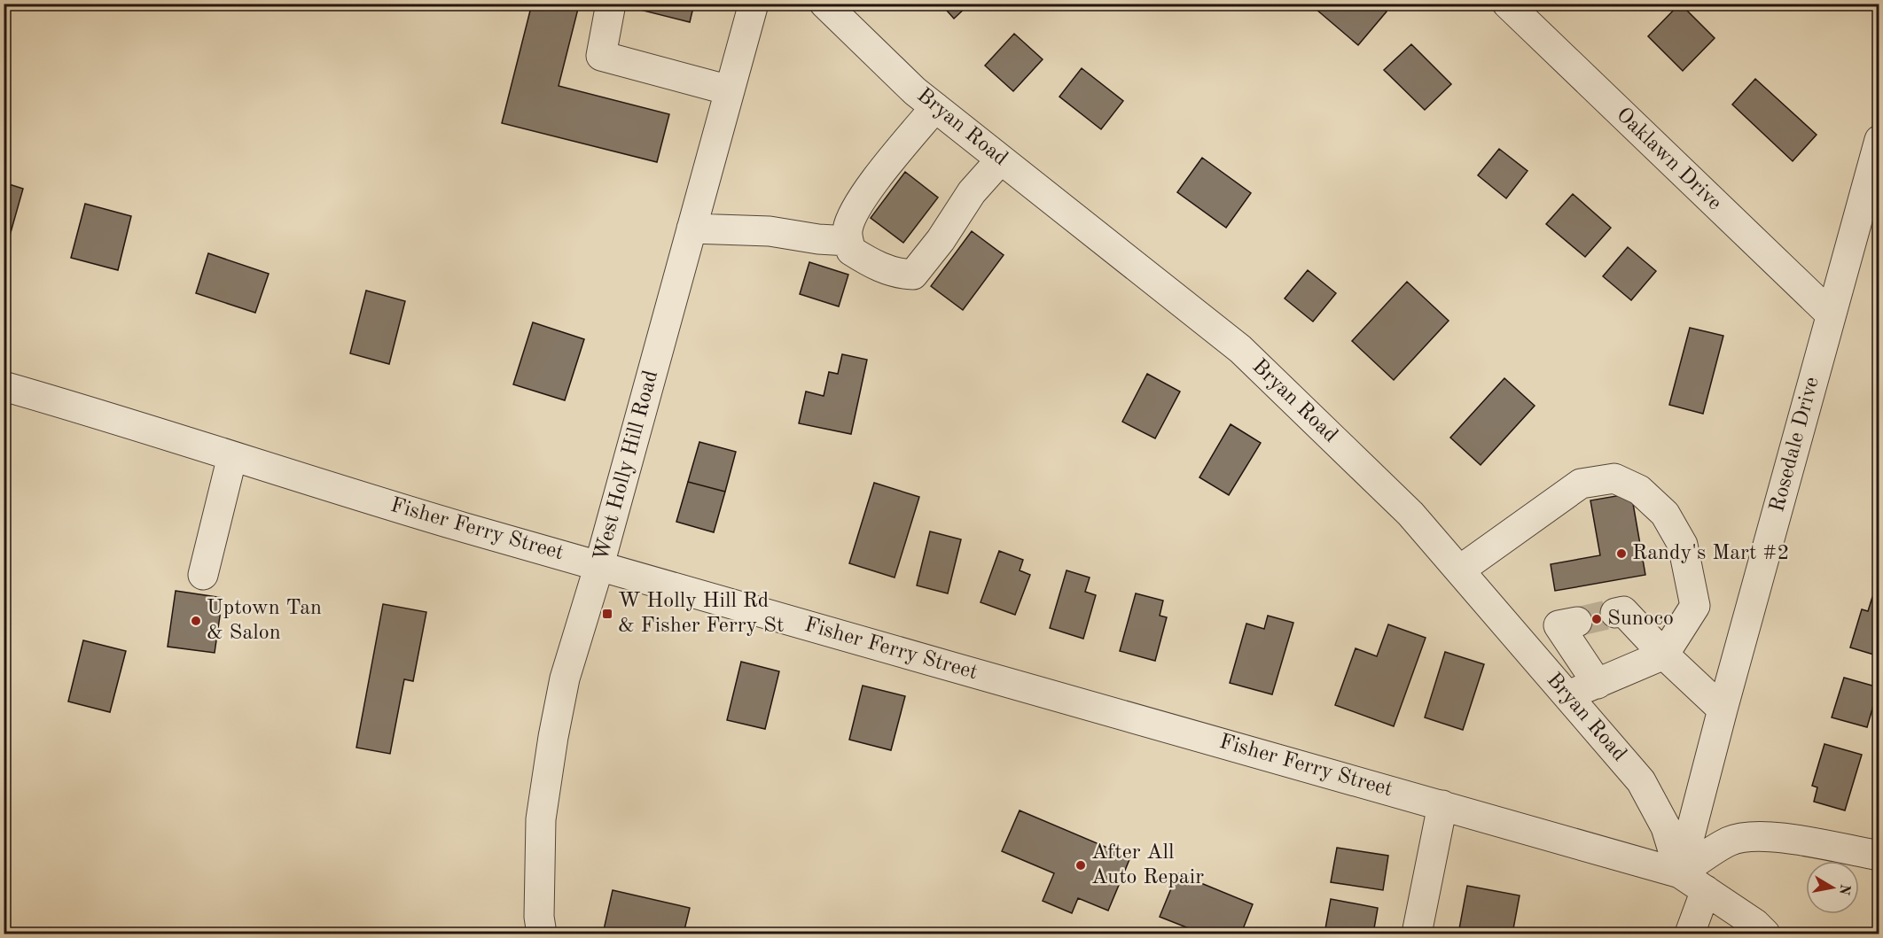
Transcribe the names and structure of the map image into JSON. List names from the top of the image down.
{
  "streets": {
    "street": [
      "Bryan Road",
      "Oaklawn Drive",
      "Rosedale Drive",
      "West Holly Hill Road",
      "Fisher Ferry Street"
    ]
  },
  "crossings": [
    ["Bryan Road", "Rosedale Drive"],
    ["Bryan Road", "Fisher Ferry Street"],
    ["Oaklawn Drive", "Rosedale Drive"],
    ["Rosedale Drive", "Fisher Ferry Street"],
    ["West Holly Hill Road", "Fisher Ferry Street"]
  ],
  "places": {
    "other": [
      "Randy's Mart #2",
      "Sunoco",
      "Uptown Tan & Salon",
      "After All Auto Repair"
    ],
    "transit": ["W Holly Hill Rd & Fisher Ferry St"]
  },
  "north": "right"
}
